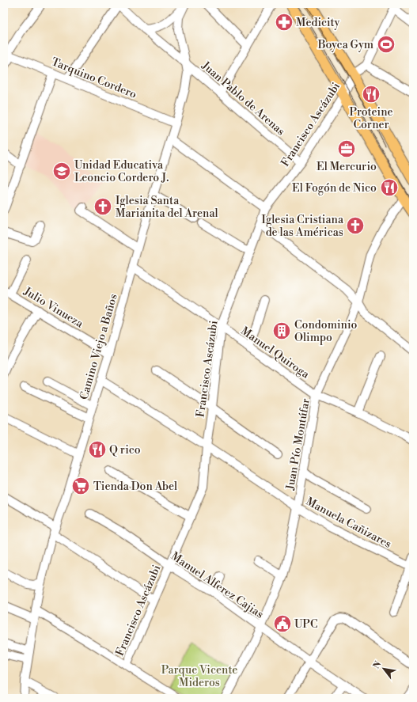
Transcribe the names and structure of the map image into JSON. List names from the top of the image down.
{
  "streets": {
    "street": [
      "Tarquino Cordero",
      "Juan Pablo de Arenas",
      "Francisco Ascázubi",
      "Julio Vinueza",
      "Camino Viejo a Baños",
      "Manuel Quiroga",
      "Juan Pío Montúfar",
      "Manuela Cañizares",
      "Manuel Alferez Cajias"
    ]
  },
  "crossings": [
    ["Tarquino Cordero", "Camino Viejo a Baños"],
    ["Juan Pablo de Arenas", "Francisco Ascázubi"],
    ["Juan Pablo de Arenas", "Camino Viejo a Baños"],
    ["Francisco Ascázubi", "Manuel Quiroga"],
    ["Francisco Ascázubi", "Manuela Cañizares"],
    ["Francisco Ascázubi", "Manuel Alferez Cajias"],
    ["Julio Vinueza", "Camino Viejo a Baños"],
    ["Camino Viejo a Baños", "Manuel Quiroga"],
    ["Camino Viejo a Baños", "Manuela Cañizares"],
    ["Manuel Quiroga", "Juan Pío Montúfar"],
    ["Juan Pío Montúfar", "Manuela Cañizares"],
    ["Juan Pío Montúfar", "Manuel Alferez Cajias"]
  ],
  "parks": ["Parque Vicente Mideros"],
  "places": {
    "pharmacy": ["Medicity"],
    "sports": ["Boyca Gym"],
    "restaurant": ["Proteine Corner", "El Fogón de Nico", "Q rico"],
    "office": ["El Mercurio"],
    "school or university": ["Unidad Educativa Leoncio Cordero J."],
    "church": ["Iglesia Santa Marianita del Arenal", "Iglesia Cristiana de las Américas"],
    "building": ["Condominio Olimpo"],
    "supermarket": ["Tienda Don Abel"],
    "public building": ["UPC"]
  },
  "north": "top left"
}
